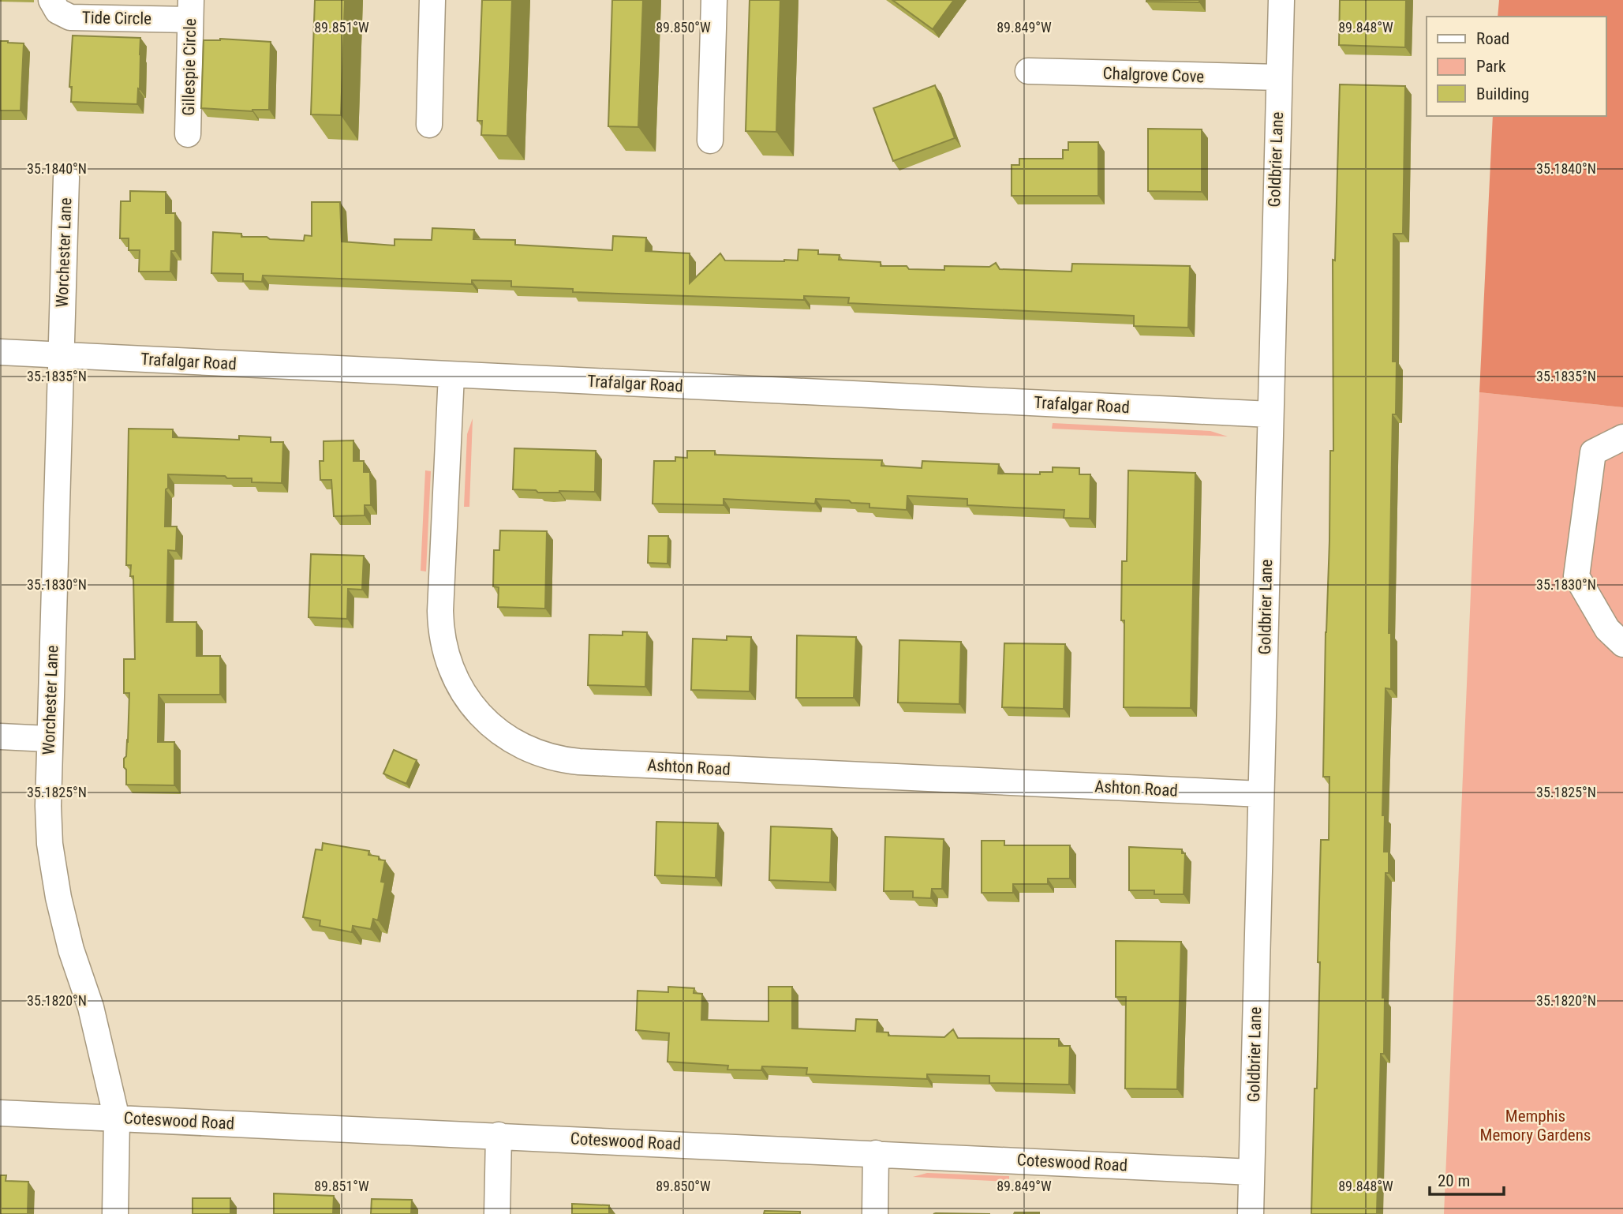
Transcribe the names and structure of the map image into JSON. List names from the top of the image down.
{
  "streets": {
    "street": [
      "Tide Circle",
      "Gillespie Circle",
      "Chalgrove Cove",
      "Goldbrier Lane",
      "Worchester Lane",
      "Trafalgar Road",
      "Ashton Road",
      "Coteswood Road"
    ]
  },
  "crossings": [
    ["Tide Circle", "Gillespie Circle"],
    ["Chalgrove Cove", "Goldbrier Lane"],
    ["Goldbrier Lane", "Trafalgar Road"],
    ["Goldbrier Lane", "Ashton Road"],
    ["Goldbrier Lane", "Coteswood Road"],
    ["Worchester Lane", "Trafalgar Road"],
    ["Worchester Lane", "Coteswood Road"],
    ["Trafalgar Road", "Ashton Road"]
  ],
  "parks": ["Memphis Memory Gardens"],
  "legend": ["Road", "Park", "Building"],
  "scale_bar": "20 m",
  "coordinates": [
    "89.851°W",
    "89.850°W",
    "89.849°W",
    "89.848°W",
    "35.1840°N",
    "35.1835°N",
    "35.1830°N",
    "35.1825°N",
    "35.1820°N"
  ]
}
